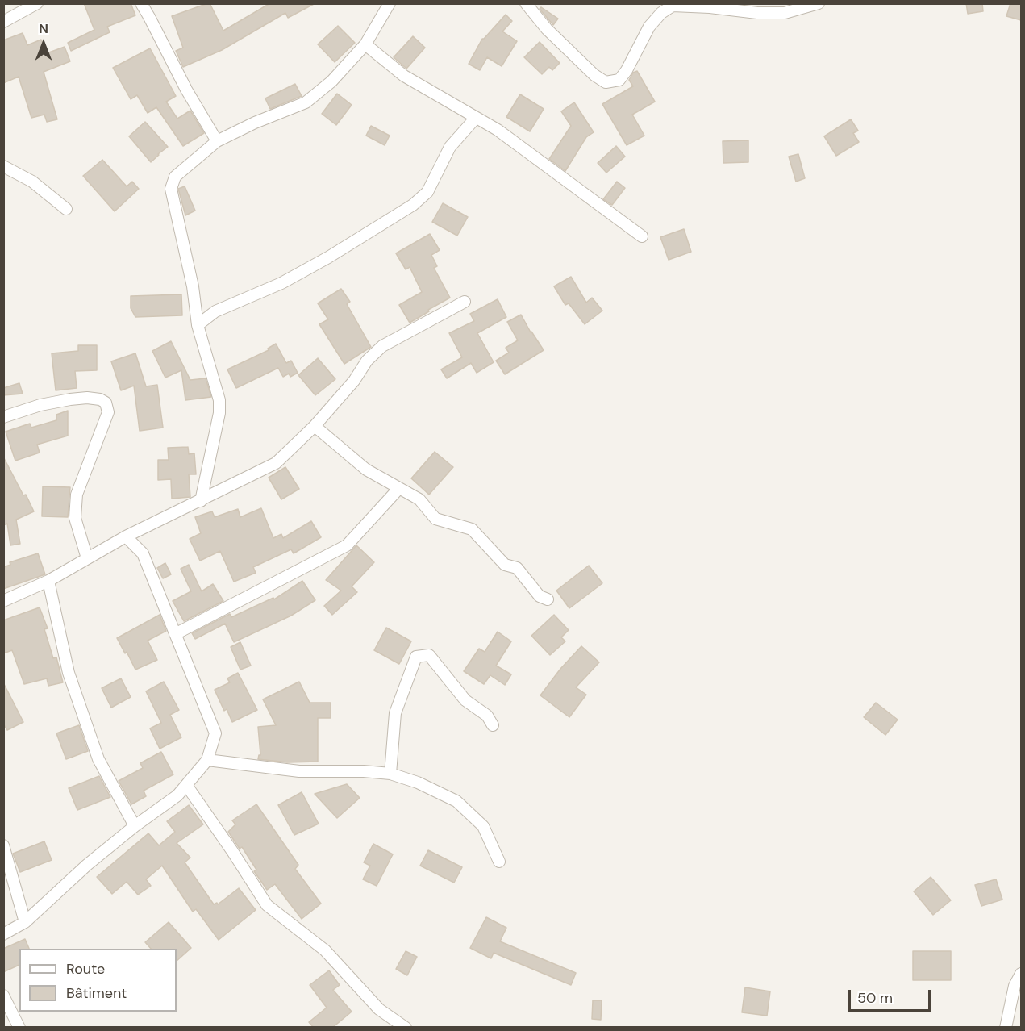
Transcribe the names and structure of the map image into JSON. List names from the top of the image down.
{
  "legend": ["Route", "Bâtiment"],
  "scale_bar": "50 m",
  "north": "top"
}
